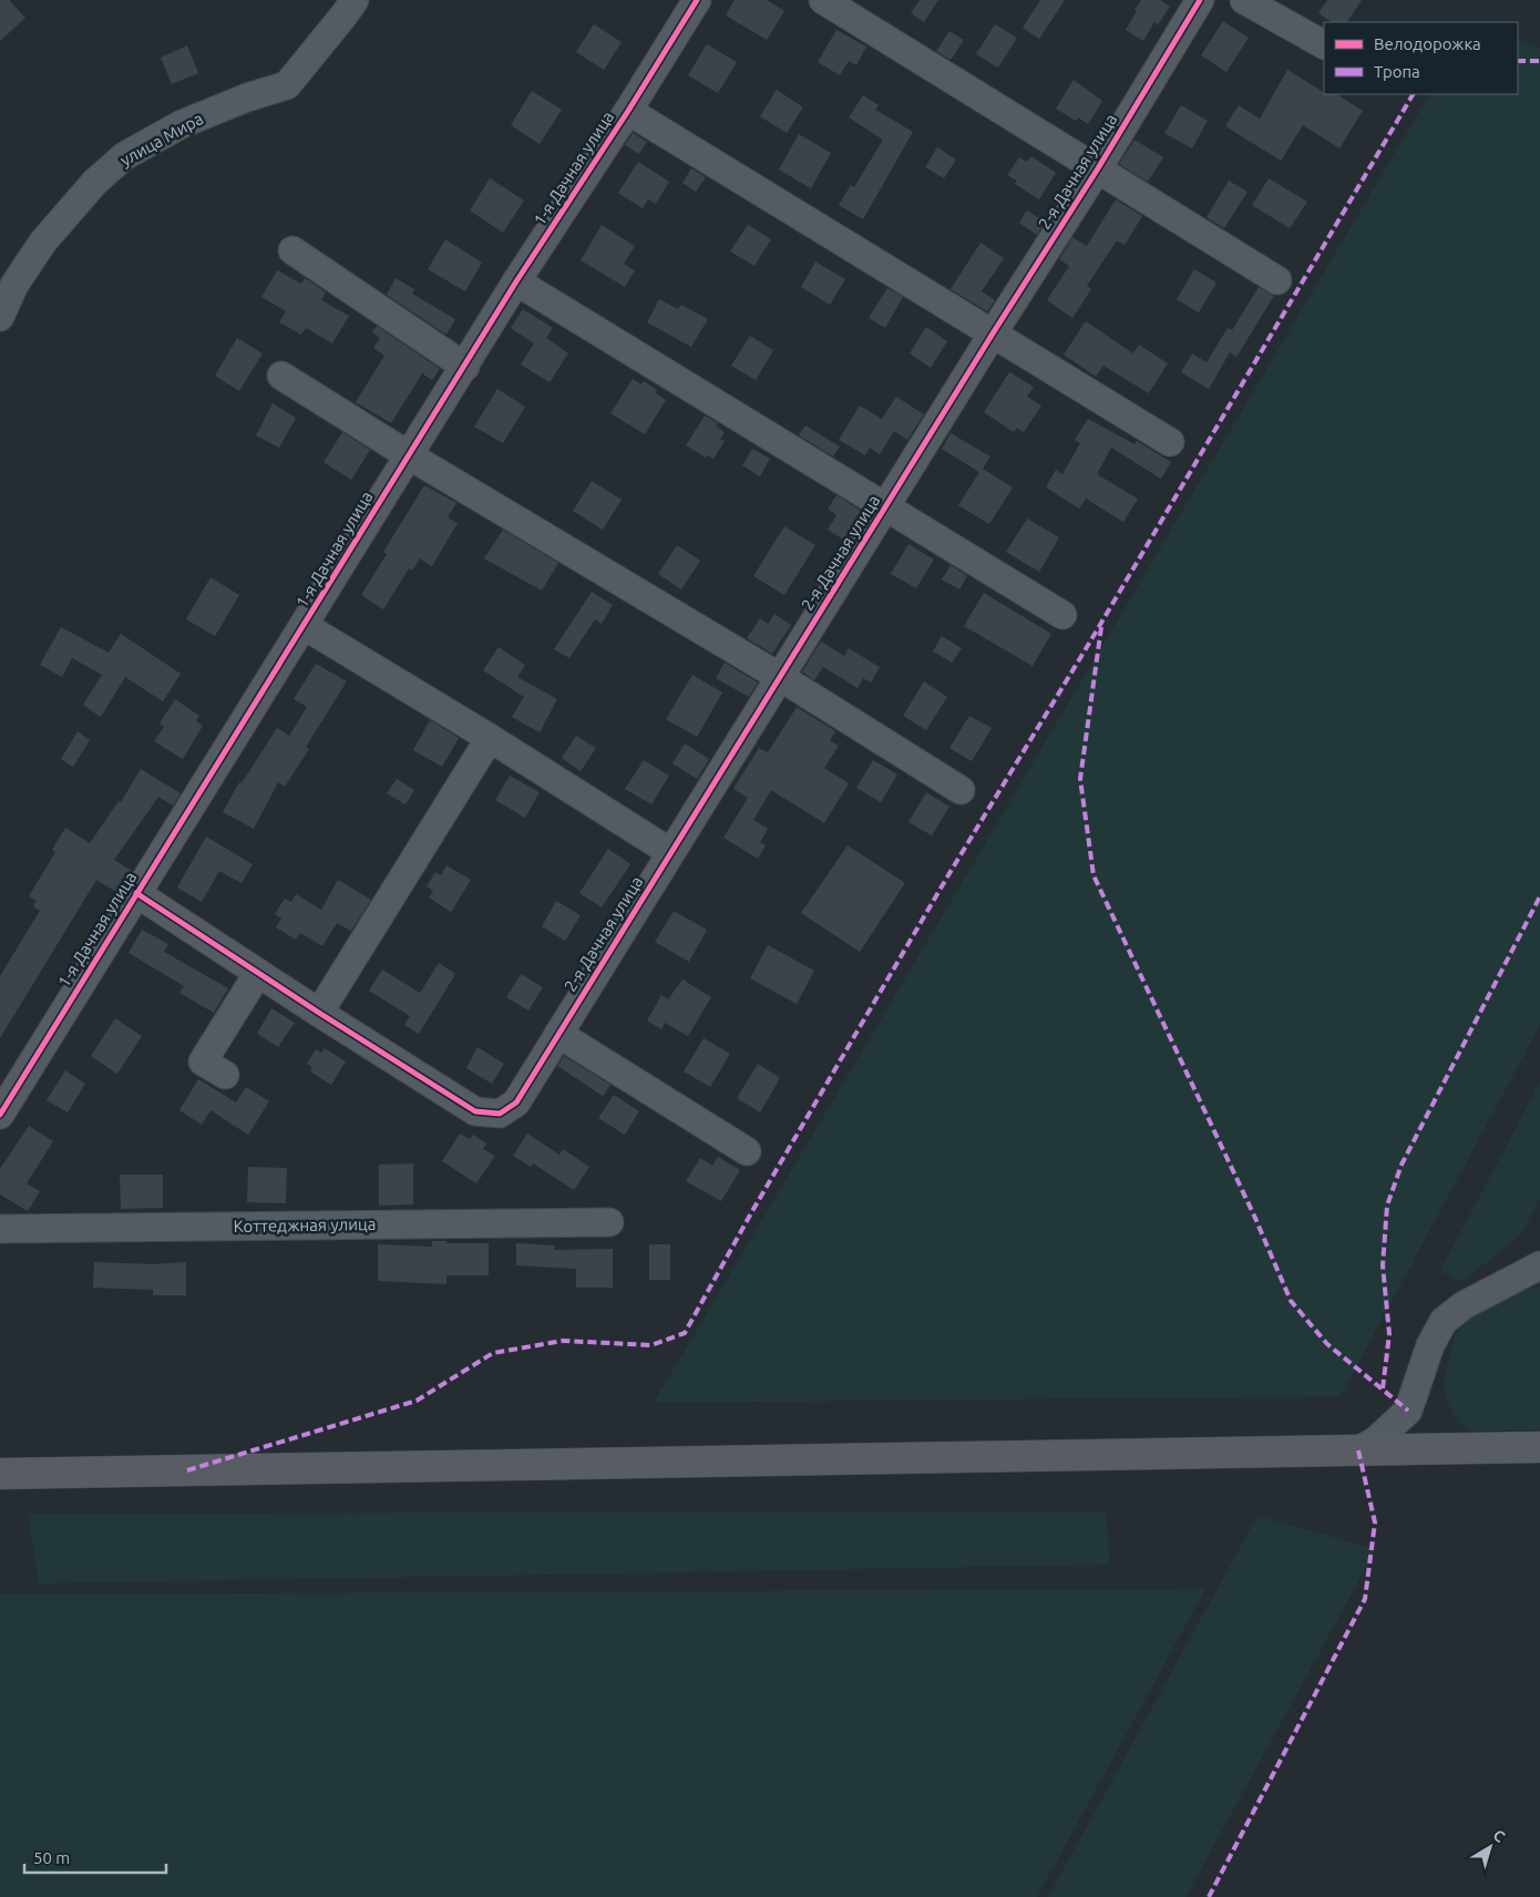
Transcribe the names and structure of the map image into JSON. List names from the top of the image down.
{
  "streets": {
    "street": [
      "улица Мира",
      "1-я Дачная улица",
      "2-я Дачная улица",
      "Коттеджная улица"
    ]
  },
  "legend": ["Велодорожка", "Тропа"],
  "scale_bar": "50 m",
  "north": "top right"
}
